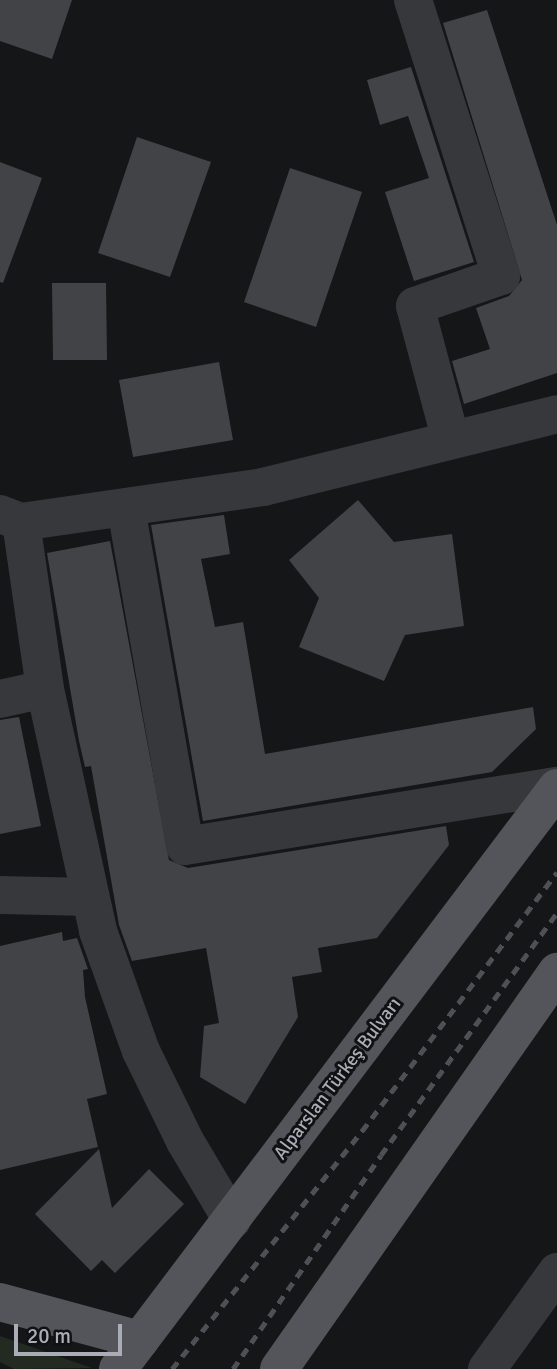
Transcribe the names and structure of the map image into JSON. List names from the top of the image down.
{
  "streets": {
    "main road": ["Alparslan Türkeş Bulvarı"]
  },
  "scale_bar": "20 m"
}
